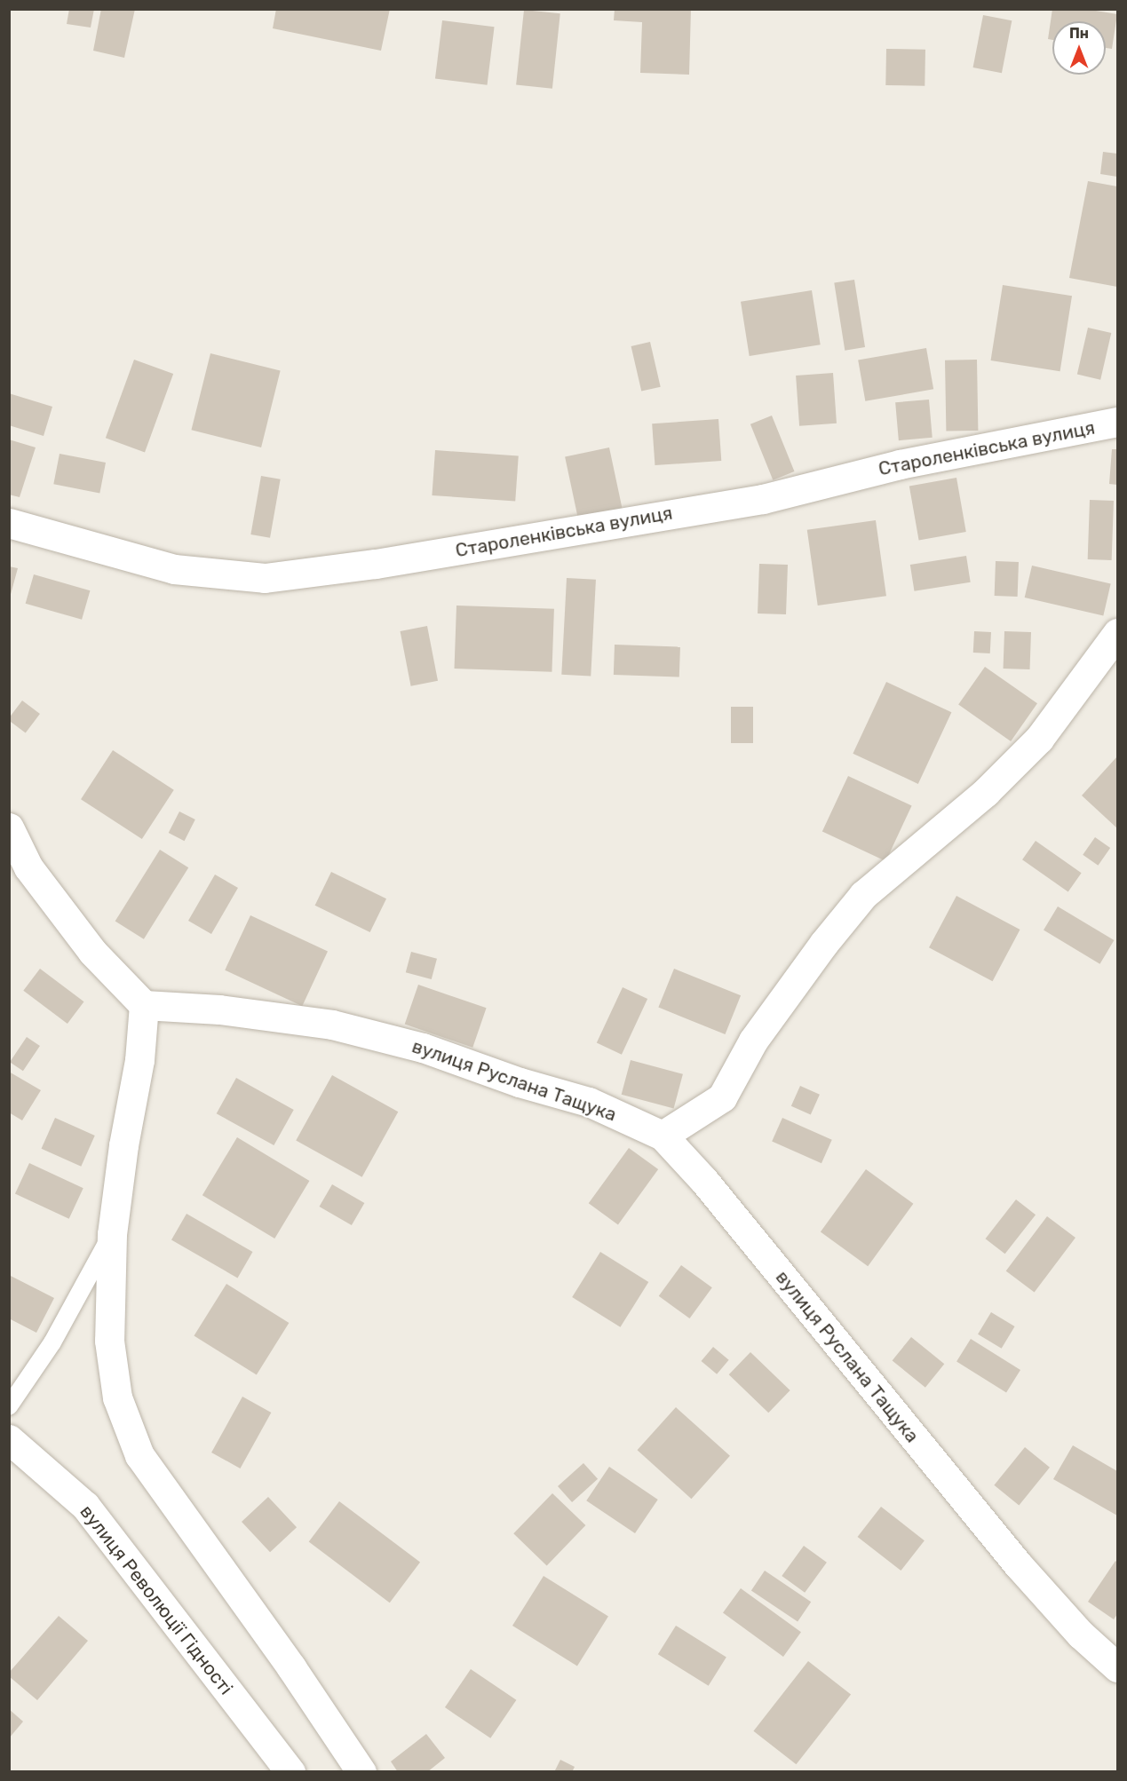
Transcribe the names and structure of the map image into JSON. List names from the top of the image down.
{
  "streets": {
    "street": ["Староленківська вулиця", "вулиця Руслана Тащука", "вулиця Революції Гідності"]
  },
  "north": "top"
}
